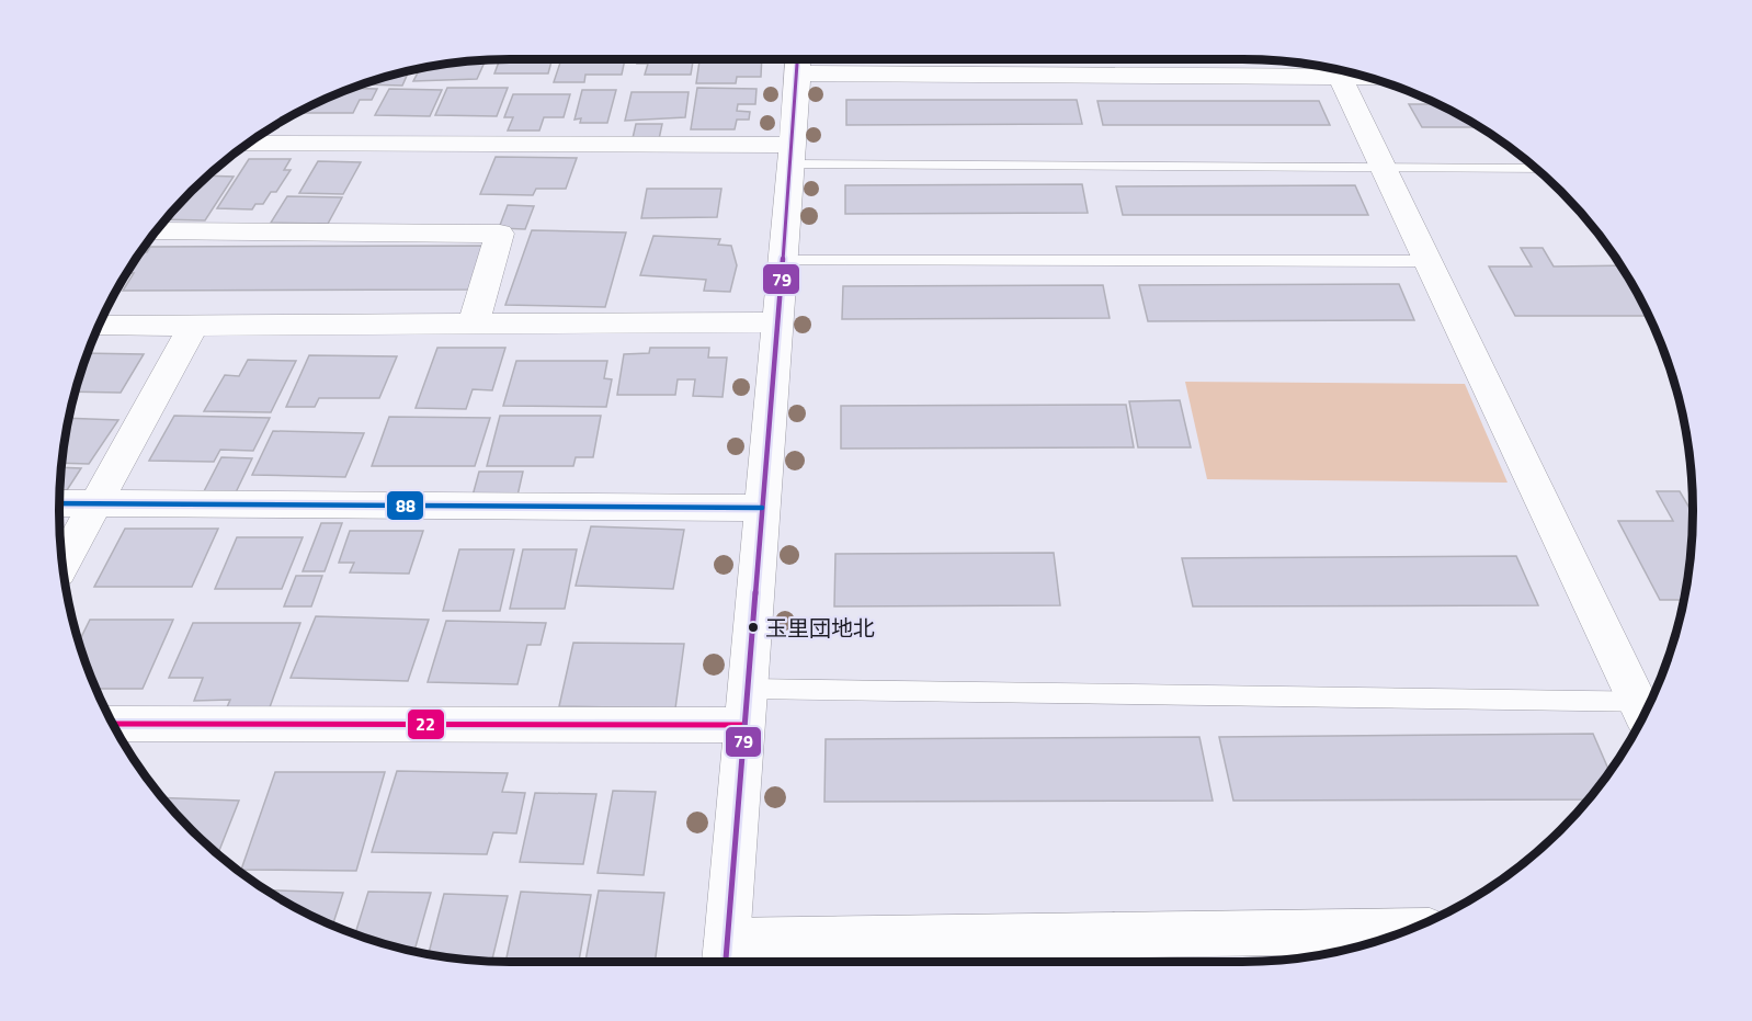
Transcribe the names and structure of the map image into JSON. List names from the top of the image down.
{
  "places": ["玉里団地北"],
  "lines": ["transit line 79", "transit line 88", "transit line 22"]
}
